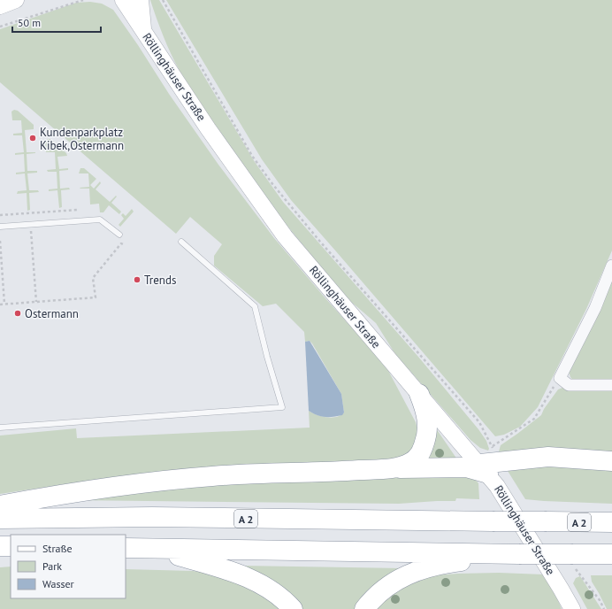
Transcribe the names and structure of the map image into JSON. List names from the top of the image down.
{
  "streets": {
    "highway": ["A 2"],
    "main road": ["Röllinghäuser Straße"]
  },
  "places": ["Kundenparkplatz Kibek,Ostermann", "Trends", "Ostermann"],
  "legend": ["Straße", "Park", "Wasser"],
  "scale_bar": "50 m"
}
